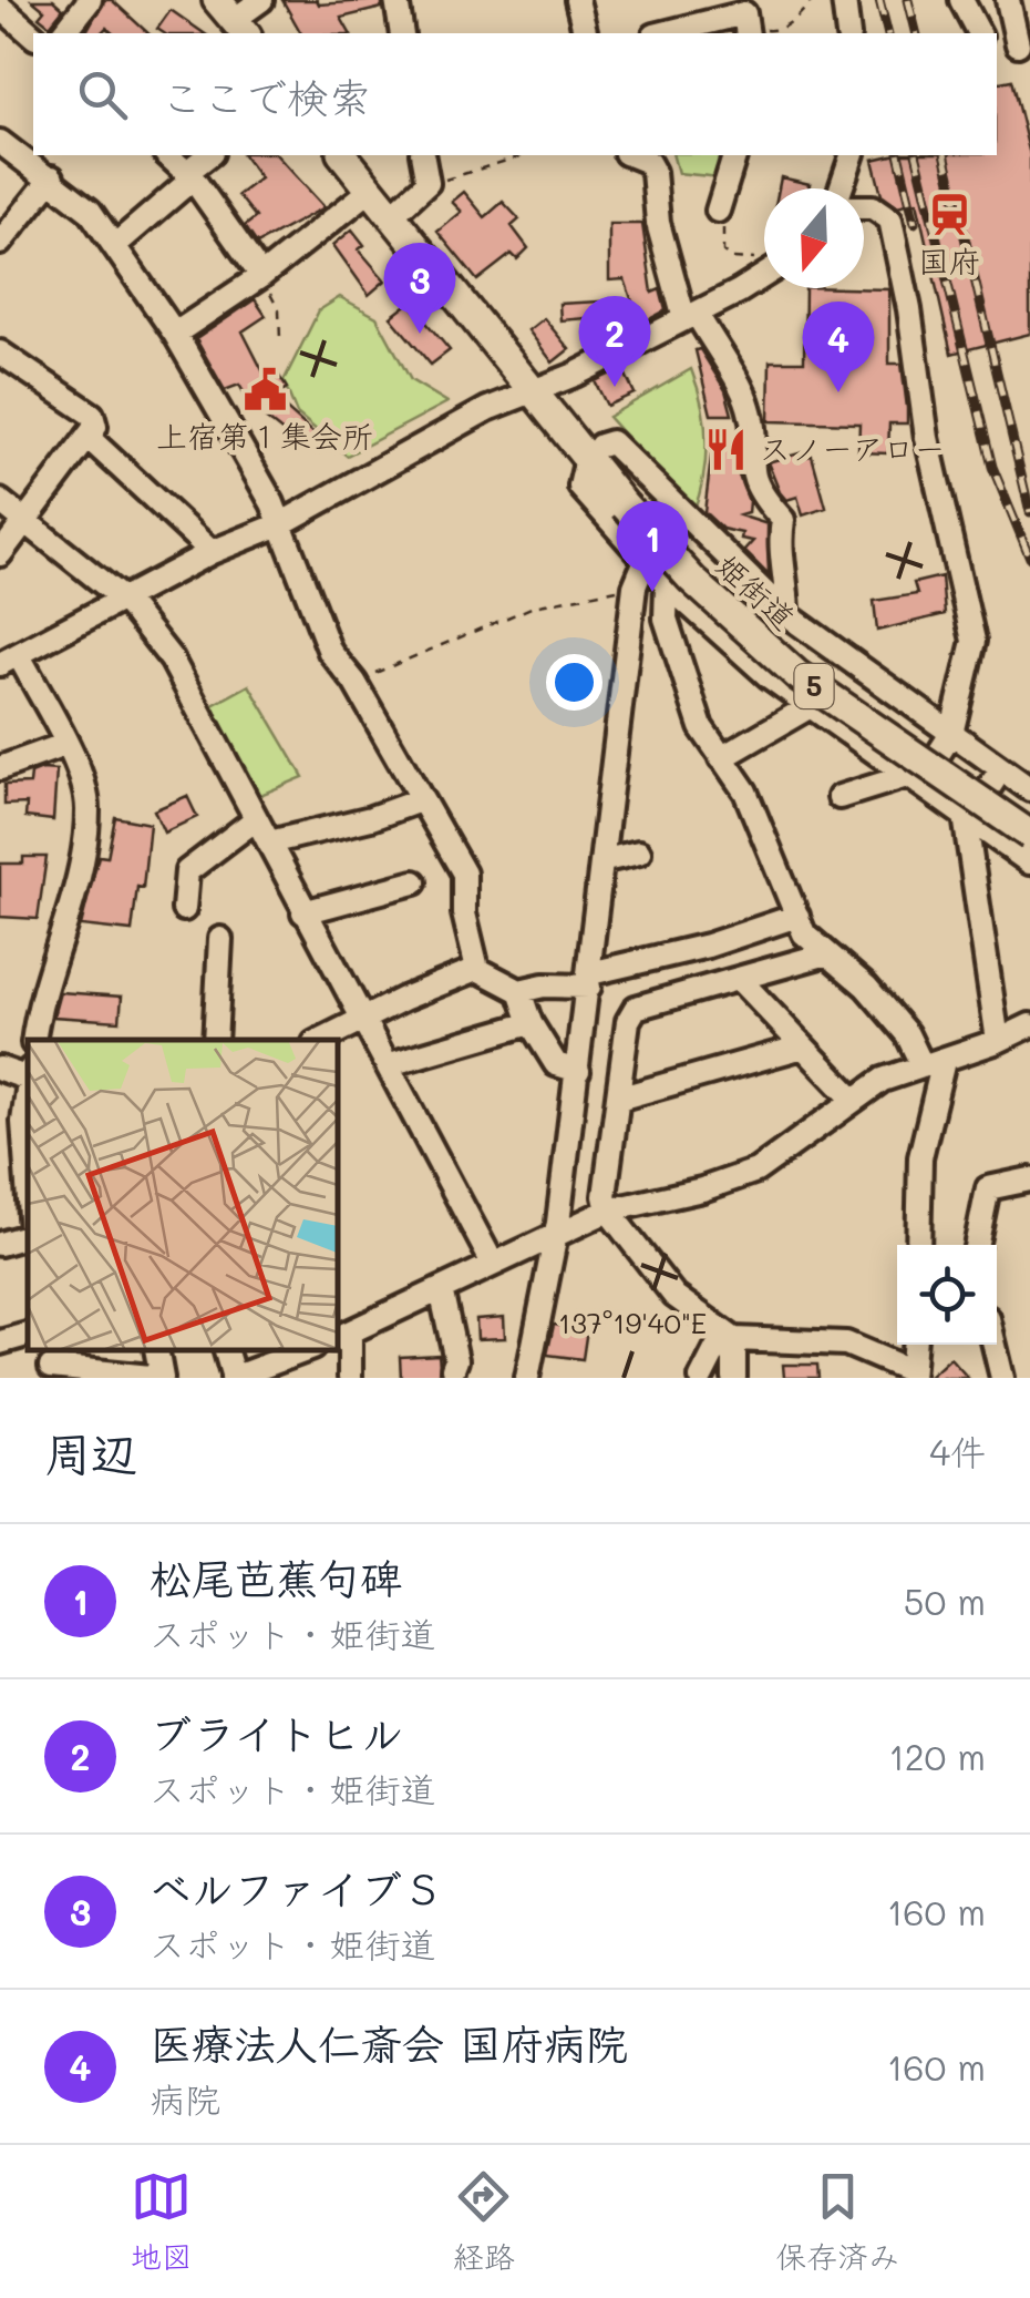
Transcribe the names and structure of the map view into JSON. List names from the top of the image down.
{
  "streets": {
    "main road": ["姫街道", "5"]
  },
  "places": {
    "station": ["国府"],
    "public building": ["上宿第１集会所"],
    "restaurant": ["スノーアロー"]
  },
  "north": "bottom",
  "page": {
    "search": "ここで検索",
    "pins": [
      "3",
      "2",
      "4",
      "1"
    ],
    "heading": ["周辺", "4件"],
    "list": [
      {
        "mark": "1",
        "name": "松尾芭蕉句碑",
        "note": "スポット · 姫街道",
        "value": "50 m"
      },
      {
        "mark": "2",
        "name": "ブライトヒル",
        "note": "スポット · 姫街道",
        "value": "120 m"
      },
      {
        "mark": "3",
        "name": "ベルファイブＳ",
        "note": "スポット · 姫街道",
        "value": "160 m"
      },
      {
        "mark": "4",
        "name": "医療法人仁斎会 国府病院",
        "note": "病院",
        "value": "160 m"
      }
    ],
    "nav": ["地図", "経路", "保存済み"]
  },
  "coordinates": ["137°19'40\"E"]
}
